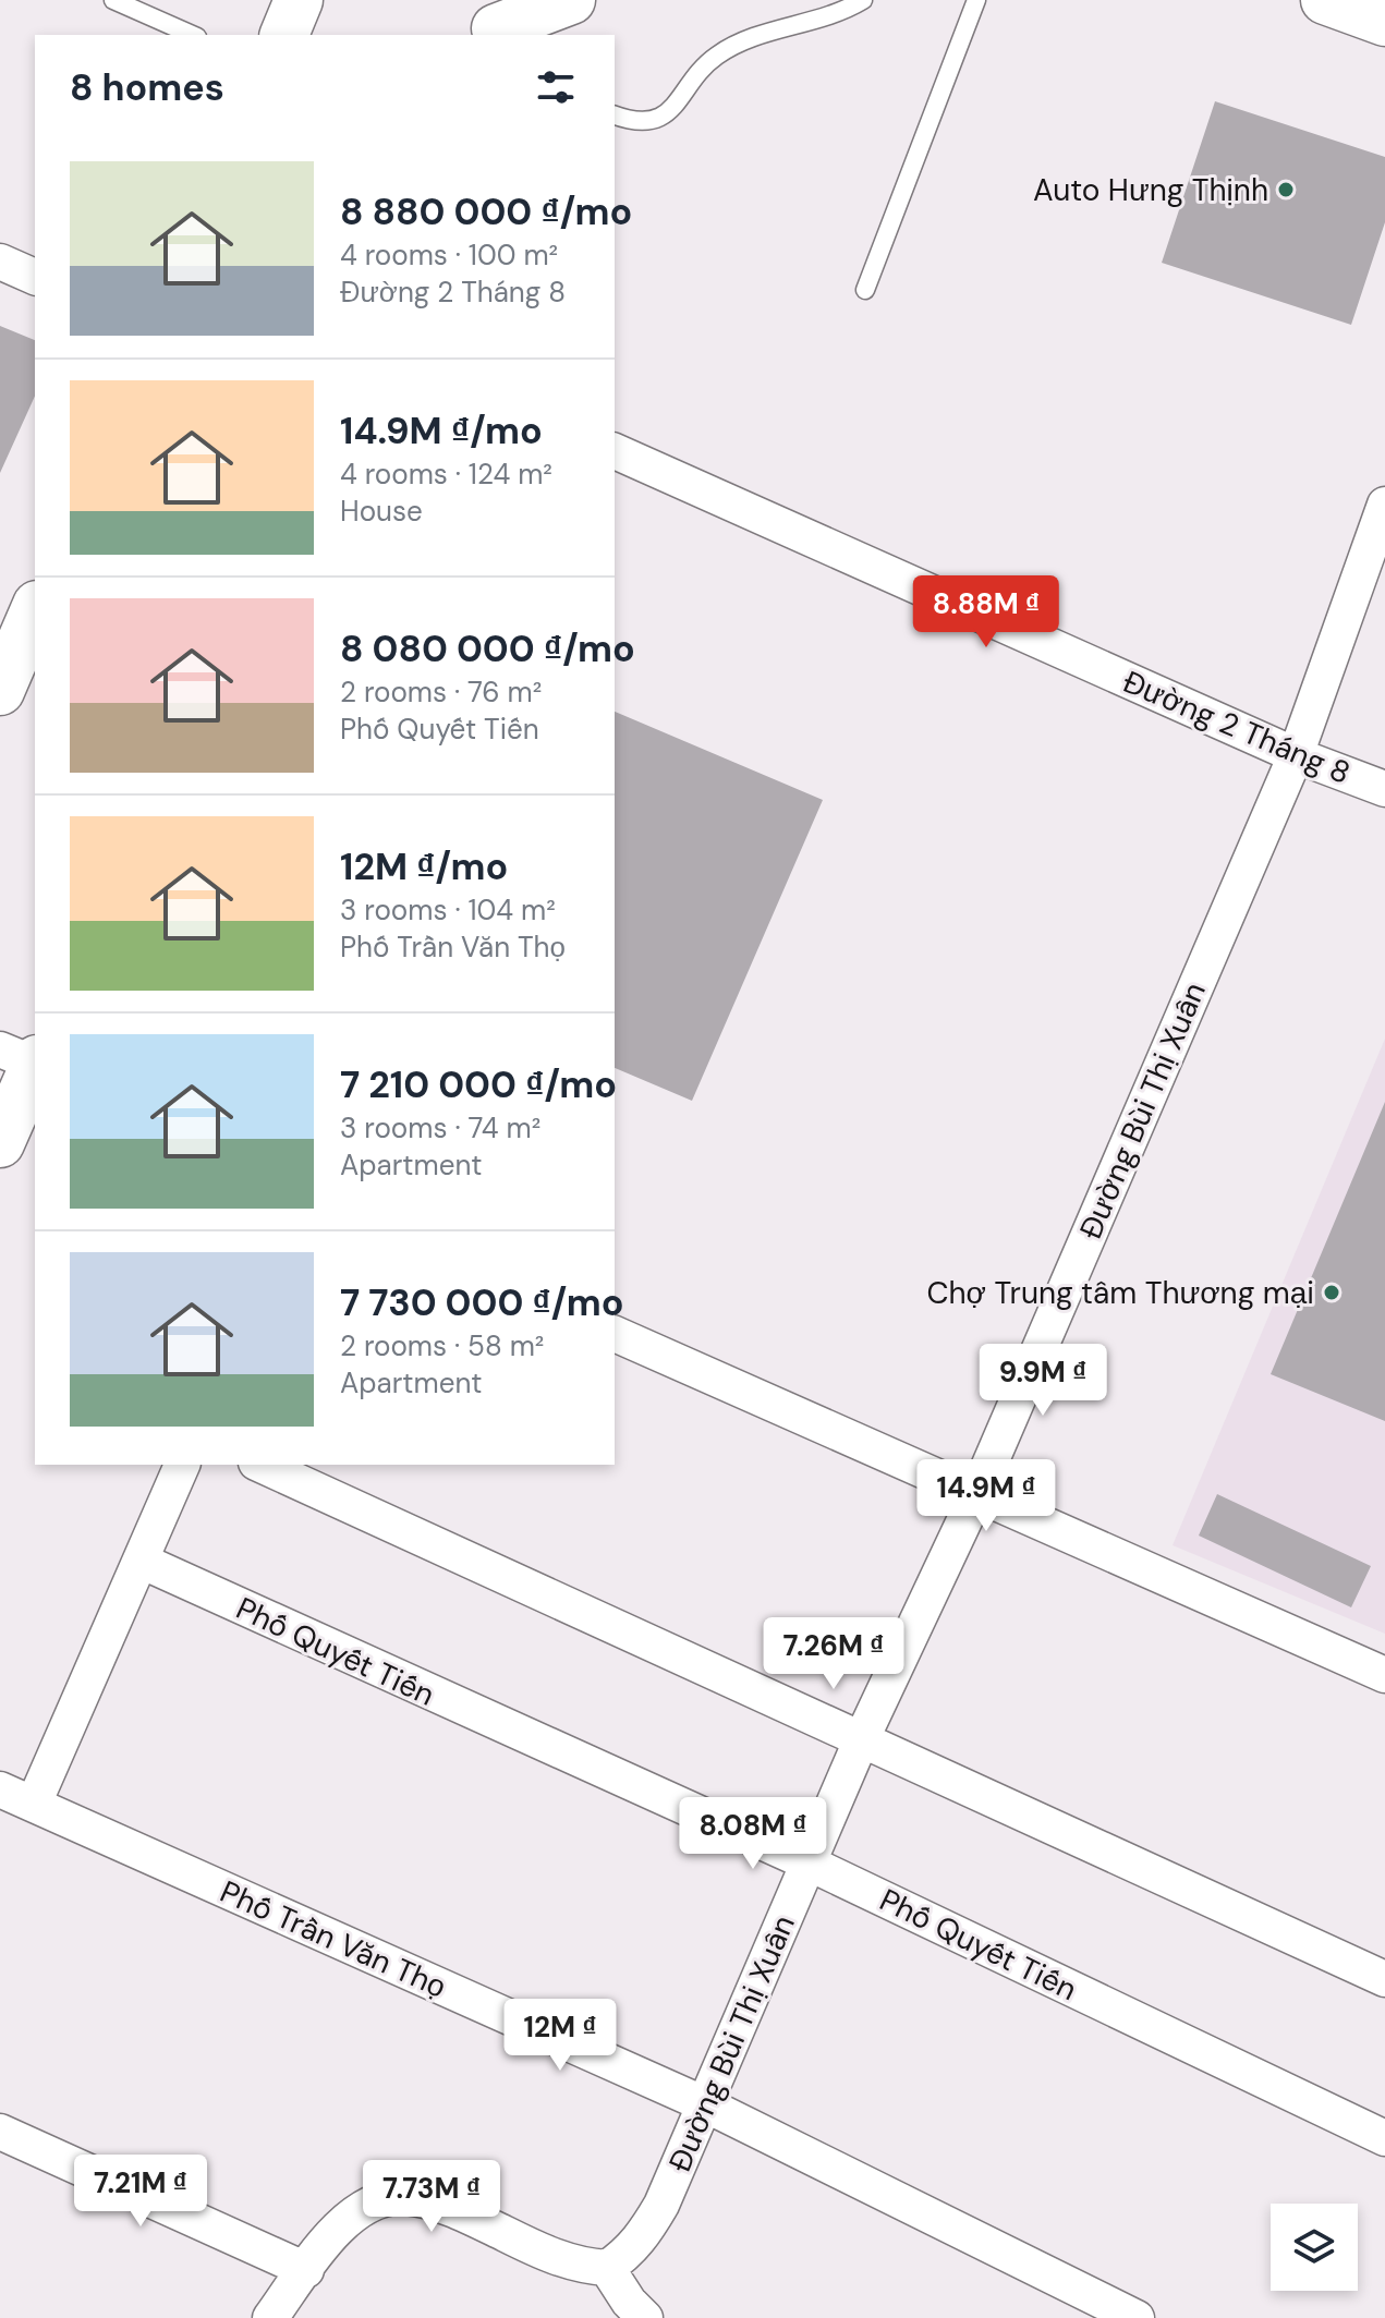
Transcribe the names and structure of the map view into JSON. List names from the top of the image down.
{
  "streets": {
    "street": [
      "Đường 2 Tháng 8",
      "Đường Bùi Thị Xuân",
      "Phố Quyết Tiến",
      "Phố Trần Văn Thọ"
    ]
  },
  "crossings": [
    ["Đường 2 Tháng 8", "Đường Bùi Thị Xuân"],
    ["Đường Bùi Thị Xuân", "Phố Quyết Tiến"],
    ["Đường Bùi Thị Xuân", "Phố Trần Văn Thọ"]
  ],
  "places": ["Auto Hưng Thịnh", "Chợ Trung tâm Thương mại"],
  "page": {
    "heading": "8 homes",
    "list": [
      {
        "name": "8 880 000 ₫/mo",
        "note": "4 rooms · 100 m² · Đường 2 Tháng 8"
      },
      {
        "name": "14.9M ₫/mo",
        "note": "4 rooms · 124 m² · House"
      },
      {
        "name": "8 080 000 ₫/mo",
        "note": "2 rooms · 76 m² · Phố Quyết Tiến"
      },
      {
        "name": "12M ₫/mo",
        "note": "3 rooms · 104 m² · Phố Trần Văn Thọ"
      },
      {
        "name": "7 210 000 ₫/mo",
        "note": "3 rooms · 74 m² · Apartment"
      },
      {
        "name": "7 730 000 ₫/mo",
        "note": "2 rooms · 58 m² · Apartment"
      }
    ],
    "price": [
      "8.88M ₫",
      "9.9M ₫",
      "14.9M ₫",
      "7.26M ₫",
      "8.08M ₫",
      "12M ₫",
      "7.21M ₫",
      "7.73M ₫"
    ]
  }
}
